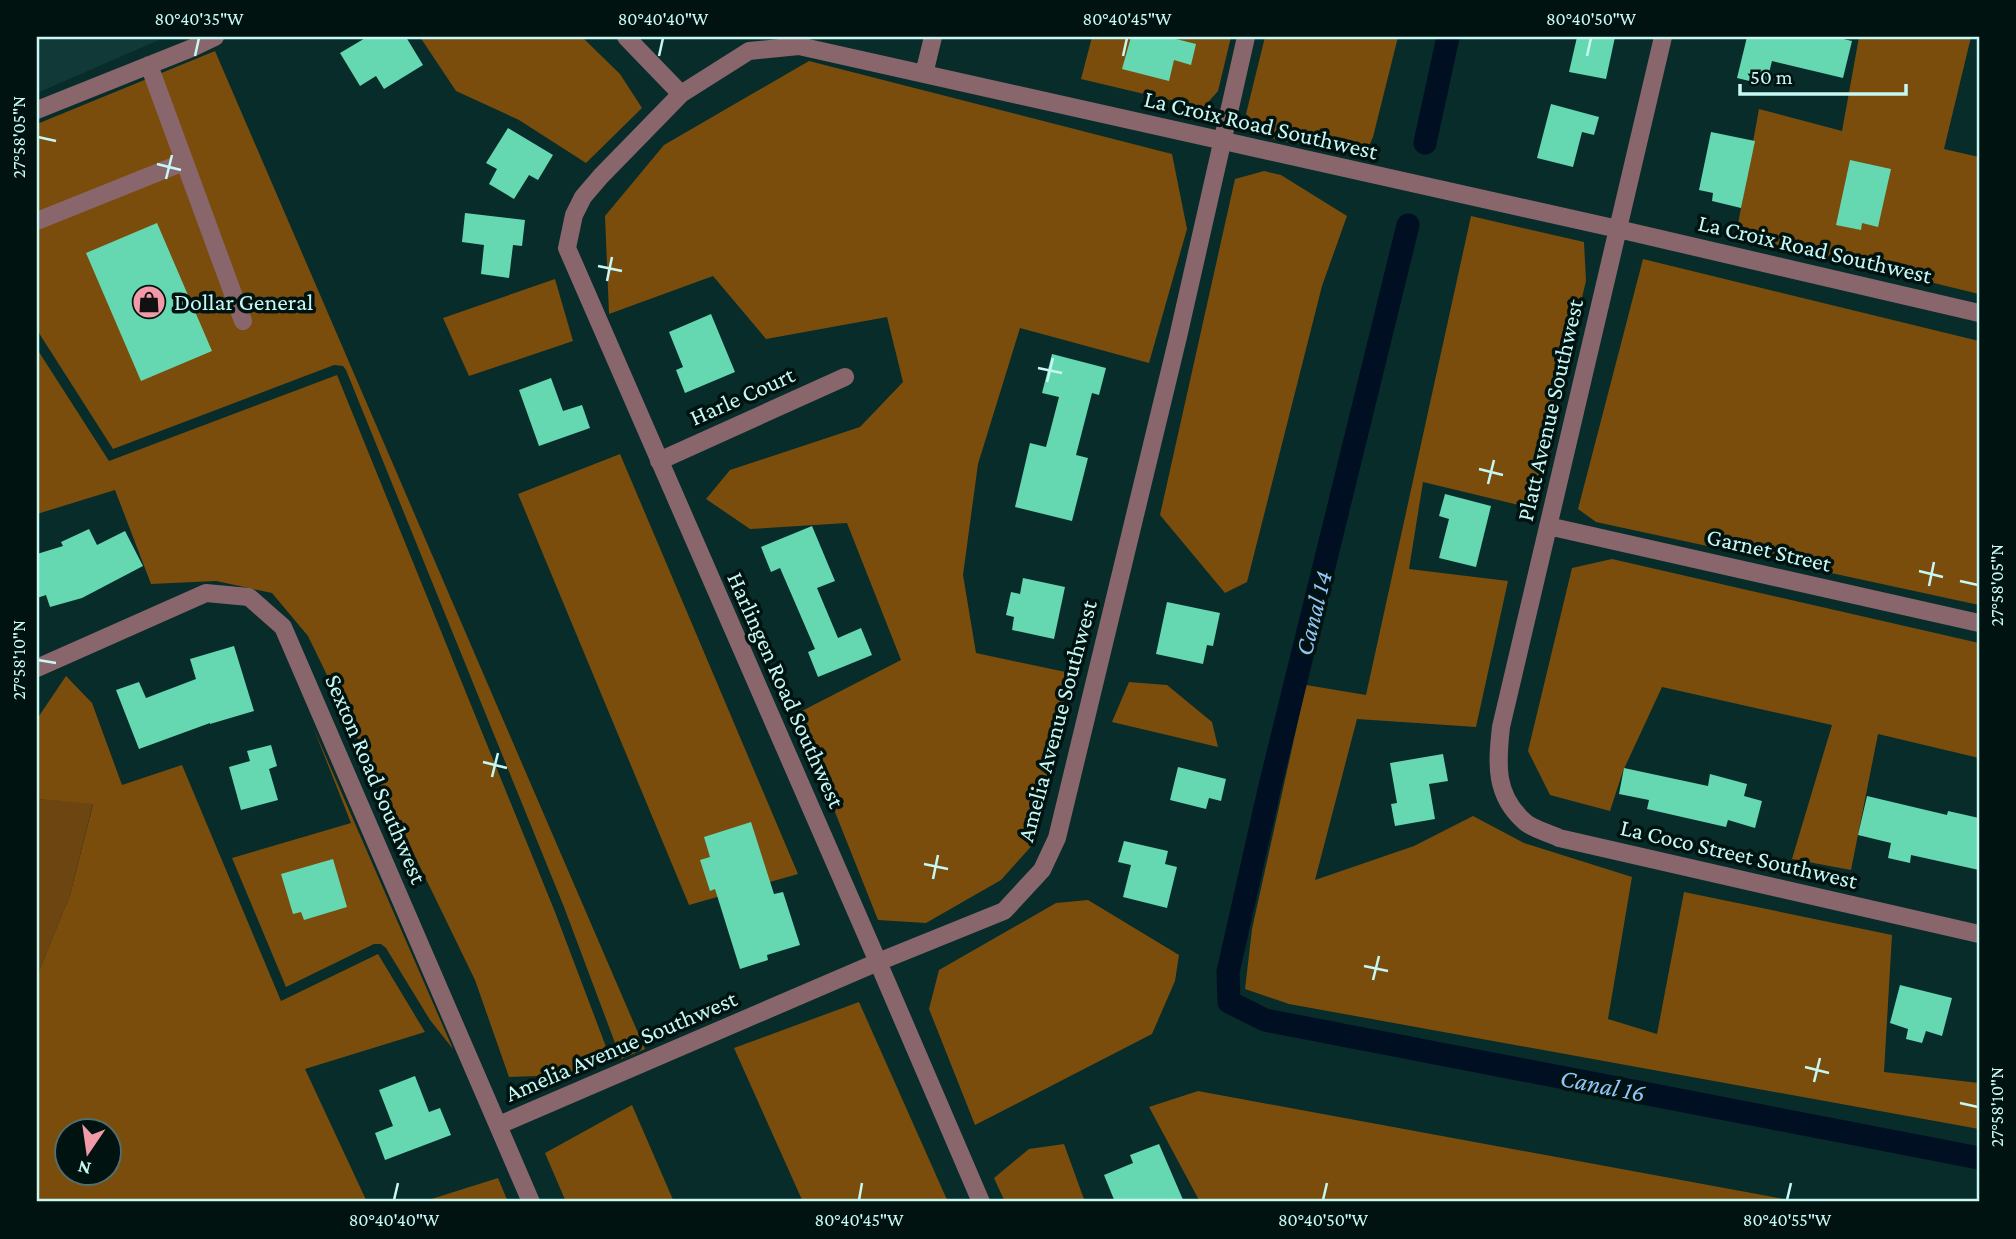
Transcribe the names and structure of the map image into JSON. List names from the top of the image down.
{
  "streets": {
    "street": [
      "La Croix Road Southwest",
      "Harle Court",
      "Platt Avenue Southwest",
      "Garnet Street",
      "Harlingen Road Southwest",
      "Amelia Avenue Southwest",
      "Sexton Road Southwest",
      "La Coco Street Southwest"
    ]
  },
  "crossings": [
    ["La Croix Road Southwest", "Platt Avenue Southwest"],
    ["La Croix Road Southwest", "Harlingen Road Southwest"],
    ["La Croix Road Southwest", "Amelia Avenue Southwest"],
    ["Harle Court", "Harlingen Road Southwest"],
    ["Platt Avenue Southwest", "Garnet Street"],
    ["Platt Avenue Southwest", "La Coco Street Southwest"],
    ["Harlingen Road Southwest", "Amelia Avenue Southwest"],
    ["Amelia Avenue Southwest", "Sexton Road Southwest"]
  ],
  "water": ["Canal 14", "Canal 16"],
  "places": {
    "shop": ["Dollar General"]
  },
  "scale_bar": "50 m",
  "north": "bottom",
  "coordinates": [
    "80°40'35\"W",
    "80°40'40\"W",
    "80°40'45\"W",
    "80°40'50\"W",
    "27°58'05\"N",
    "27°58'10\"N",
    "80°40'55\"W"
  ]
}
